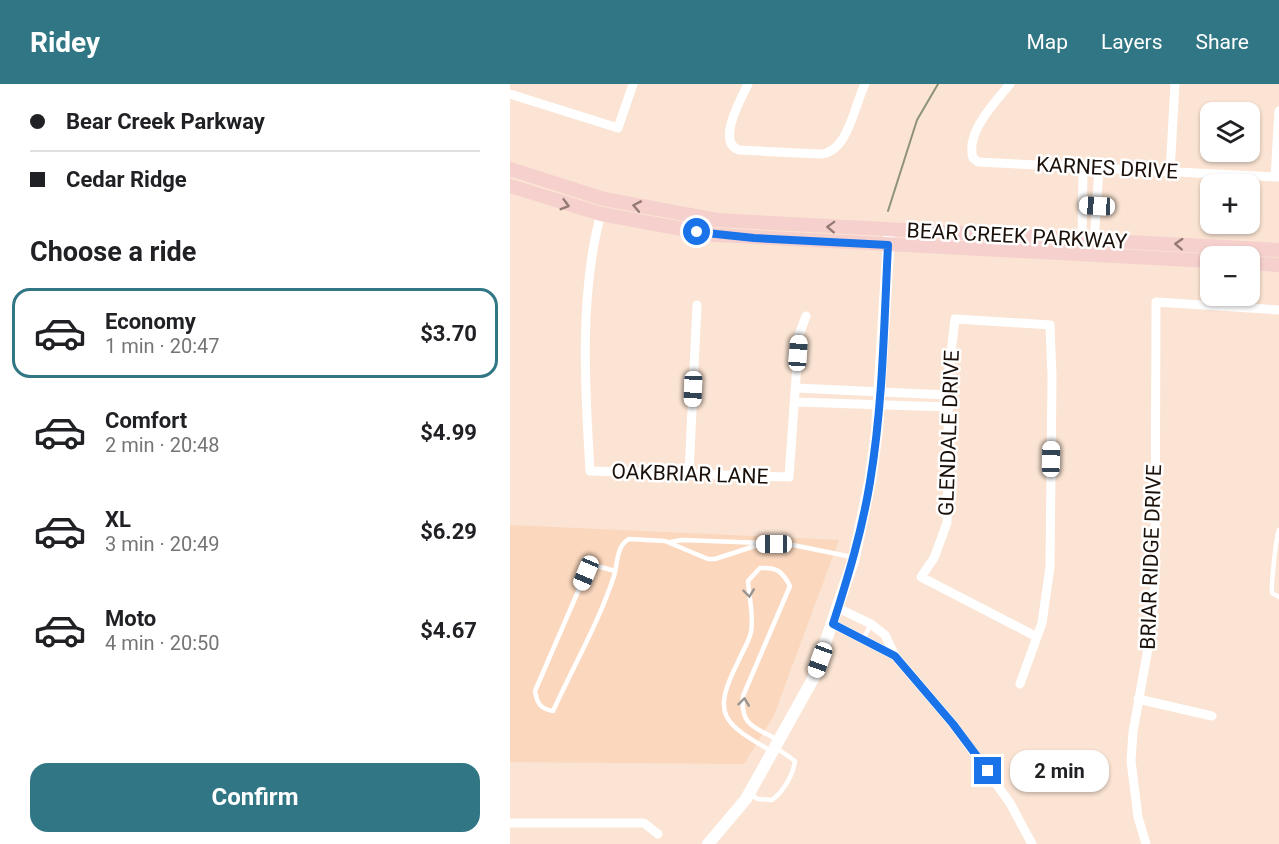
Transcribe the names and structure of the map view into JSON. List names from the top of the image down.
{
  "streets": {
    "main road": ["BEAR CREEK PARKWAY"],
    "street": [
      "KARNES DRIVE",
      "GLENDALE DRIVE",
      "OAKBRIAR LANE",
      "BRIAR RIDGE DRIVE"
    ]
  },
  "crossings": [
    ["BEAR CREEK PARKWAY", "OAKBRIAR LANE"]
  ],
  "page": {
    "header": "Ridey",
    "nav": ["Map", "Layers", "Share"],
    "banner": ["Bear Creek Parkway", "Cedar Ridge"],
    "map_buttons": ["+", "−"],
    "heading": "Choose a ride",
    "list": [
      {
        "name": "Economy",
        "note": "1 min · 20:47",
        "value": "$3.70"
      },
      {
        "name": "Comfort",
        "note": "2 min · 20:48",
        "value": "$4.99"
      },
      {
        "name": "XL",
        "note": "3 min · 20:49",
        "value": "$6.29"
      },
      {
        "name": "Moto",
        "note": "4 min · 20:50",
        "value": "$4.67"
      }
    ],
    "bubble": "2 min",
    "buttons": "Confirm"
  }
}
